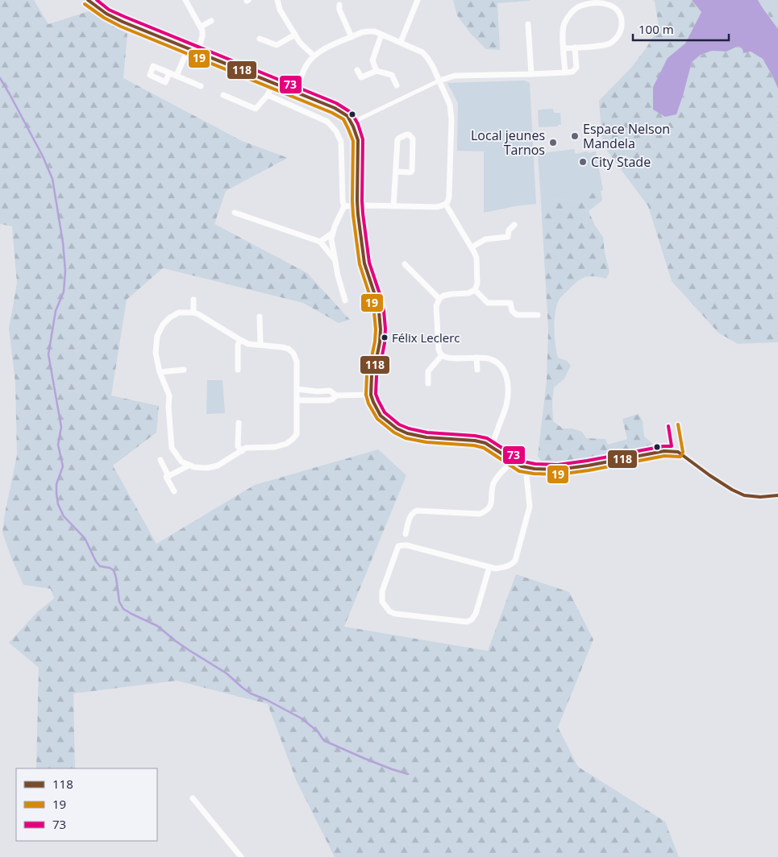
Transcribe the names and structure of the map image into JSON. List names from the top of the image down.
{
  "places": [
    "Espace Nelson Mandela",
    "Local jeunes Tarnos",
    "City Stade",
    "Félix Leclerc"
  ],
  "lines": ["transit line 118", "transit line 73", "transit line 19"],
  "legend": ["118", "19", "73"],
  "scale_bar": "100 m"
}
